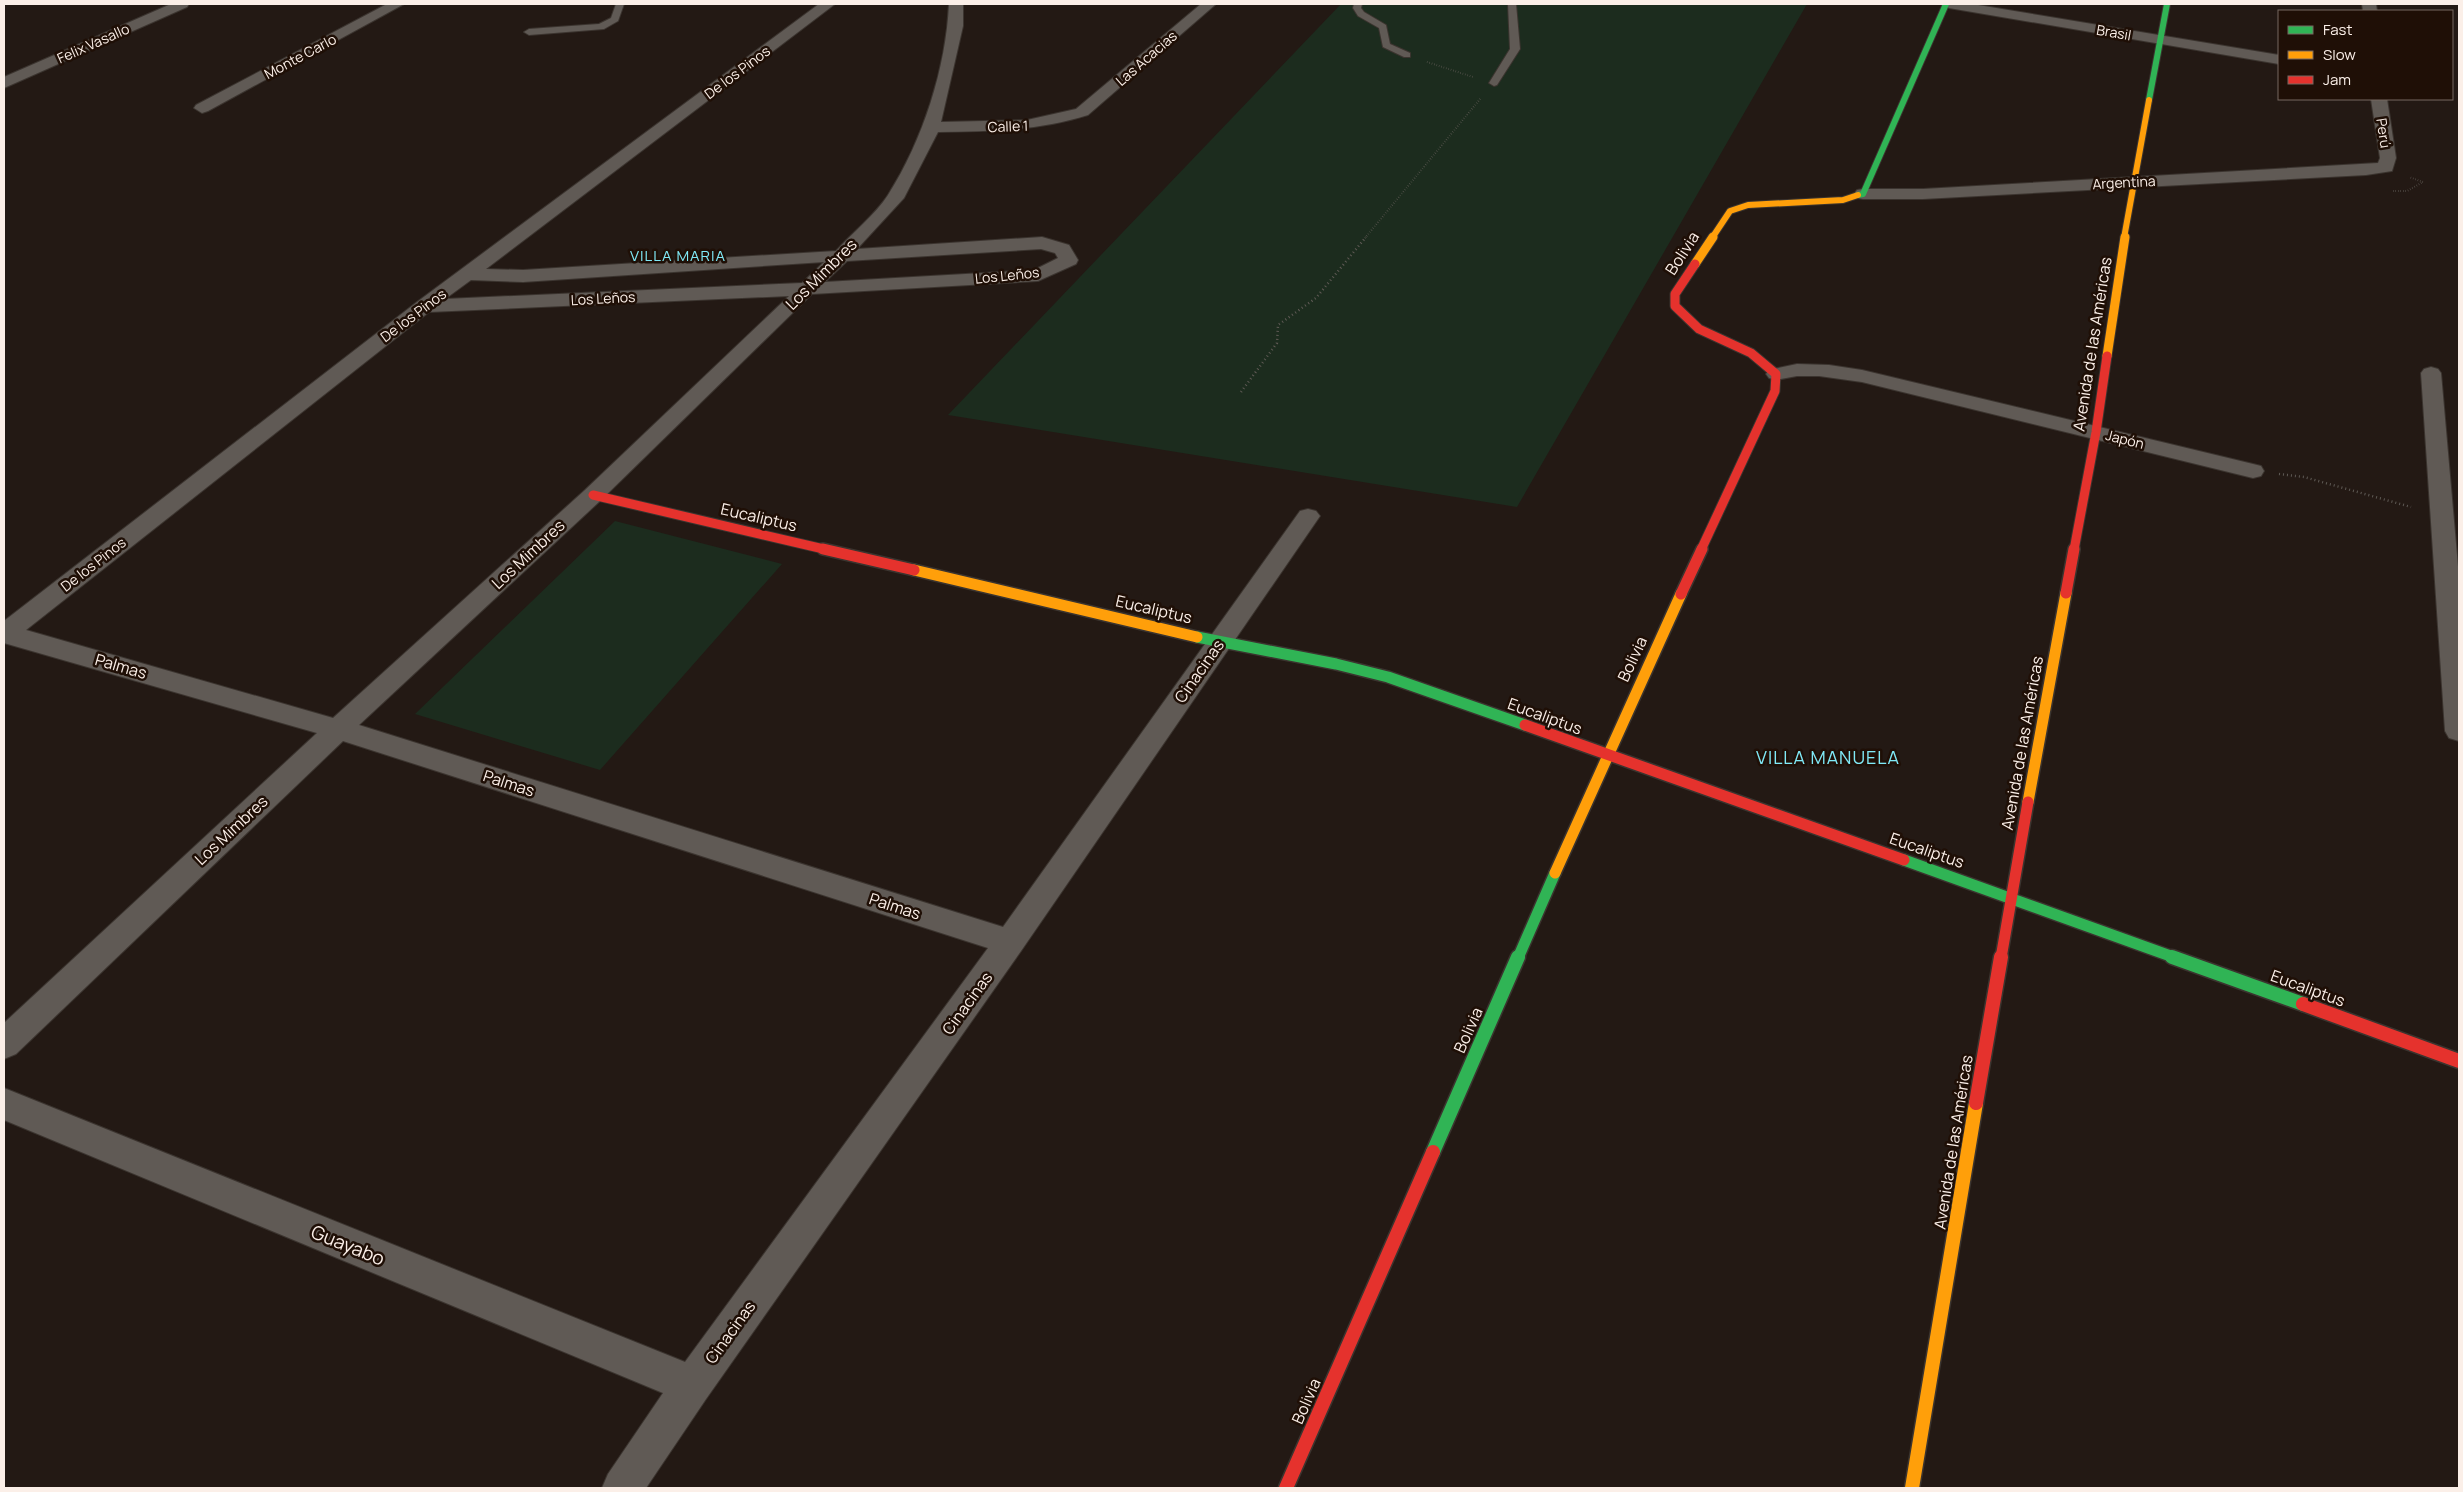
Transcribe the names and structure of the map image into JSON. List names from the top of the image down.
{
  "streets": {
    "street": [
      "Brasil",
      "Felix Vasallo",
      "Monte Carlo",
      "Las Acacias",
      "De los Pinos",
      "Calle 1",
      "Perú",
      "Argentina",
      "Bolivia",
      "Los Mimbres",
      "Los Leños",
      "Avenida de las Américas",
      "Japón",
      "Eucaliptus",
      "Palmas",
      "Cinacinas",
      "Guayabo"
    ]
  },
  "crossings": [
    ["Brasil", "Avenida de las Américas"],
    ["Las Acacias", "Calle 1"],
    ["De los Pinos", "Los Leños"],
    ["De los Pinos", "Palmas"],
    ["Calle 1", "Los Mimbres"],
    ["Perú", "Argentina"],
    ["Argentina", "Bolivia"],
    ["Argentina", "Avenida de las Américas"],
    ["Bolivia", "Japón"],
    ["Bolivia", "Eucaliptus"],
    ["Los Mimbres", "Los Leños"],
    ["Los Mimbres", "Eucaliptus"],
    ["Los Mimbres", "Palmas"],
    ["Avenida de las Américas", "Japón"],
    ["Avenida de las Américas", "Eucaliptus"],
    ["Eucaliptus", "Cinacinas"],
    ["Palmas", "Cinacinas"],
    ["Cinacinas", "Guayabo"]
  ],
  "districts": ["VILLA MARIA", "VILLA MANUELA"],
  "legend": ["Fast", "Slow", "Jam"]
}
